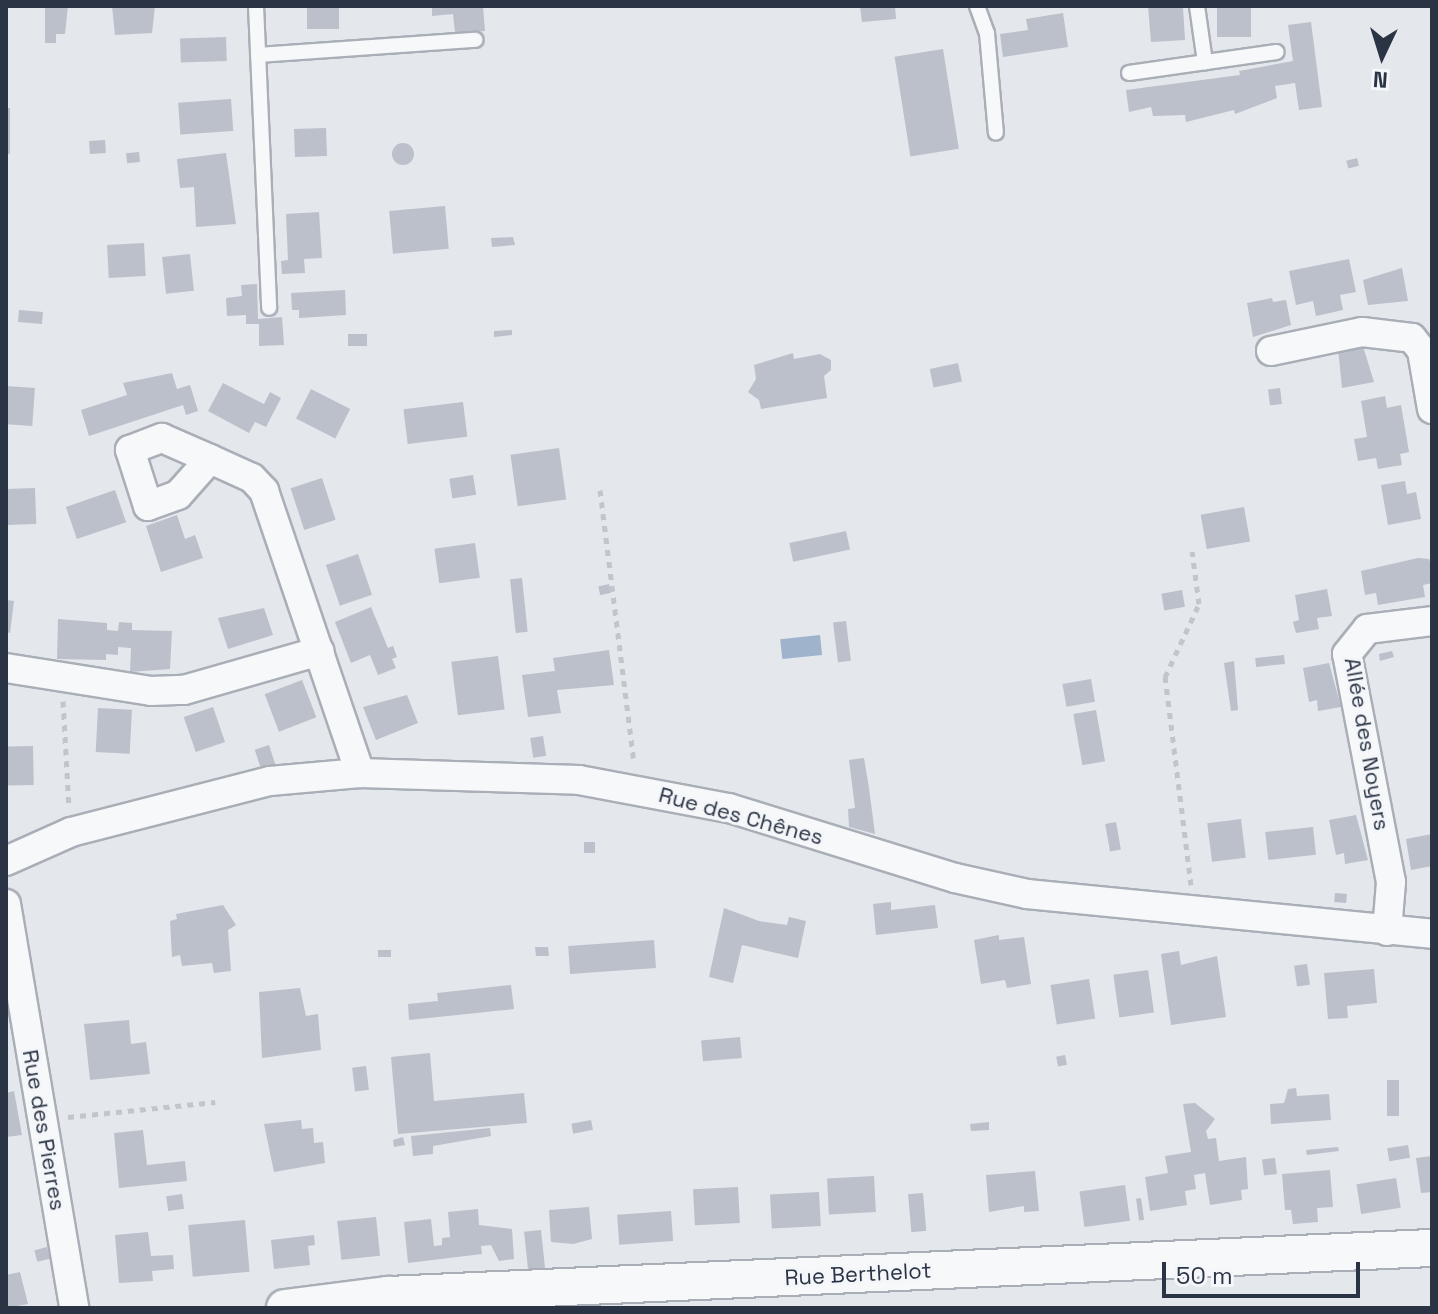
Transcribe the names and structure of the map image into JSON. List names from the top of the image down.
{
  "streets": {
    "street": [
      "Allée des Noyers",
      "Rue des Chênes",
      "Rue des Pierres",
      "Rue Berthelot"
    ]
  },
  "crossings": [
    ["Allée des Noyers", "Rue des Chênes"]
  ],
  "scale_bar": "50 m",
  "north": "bottom"
}
